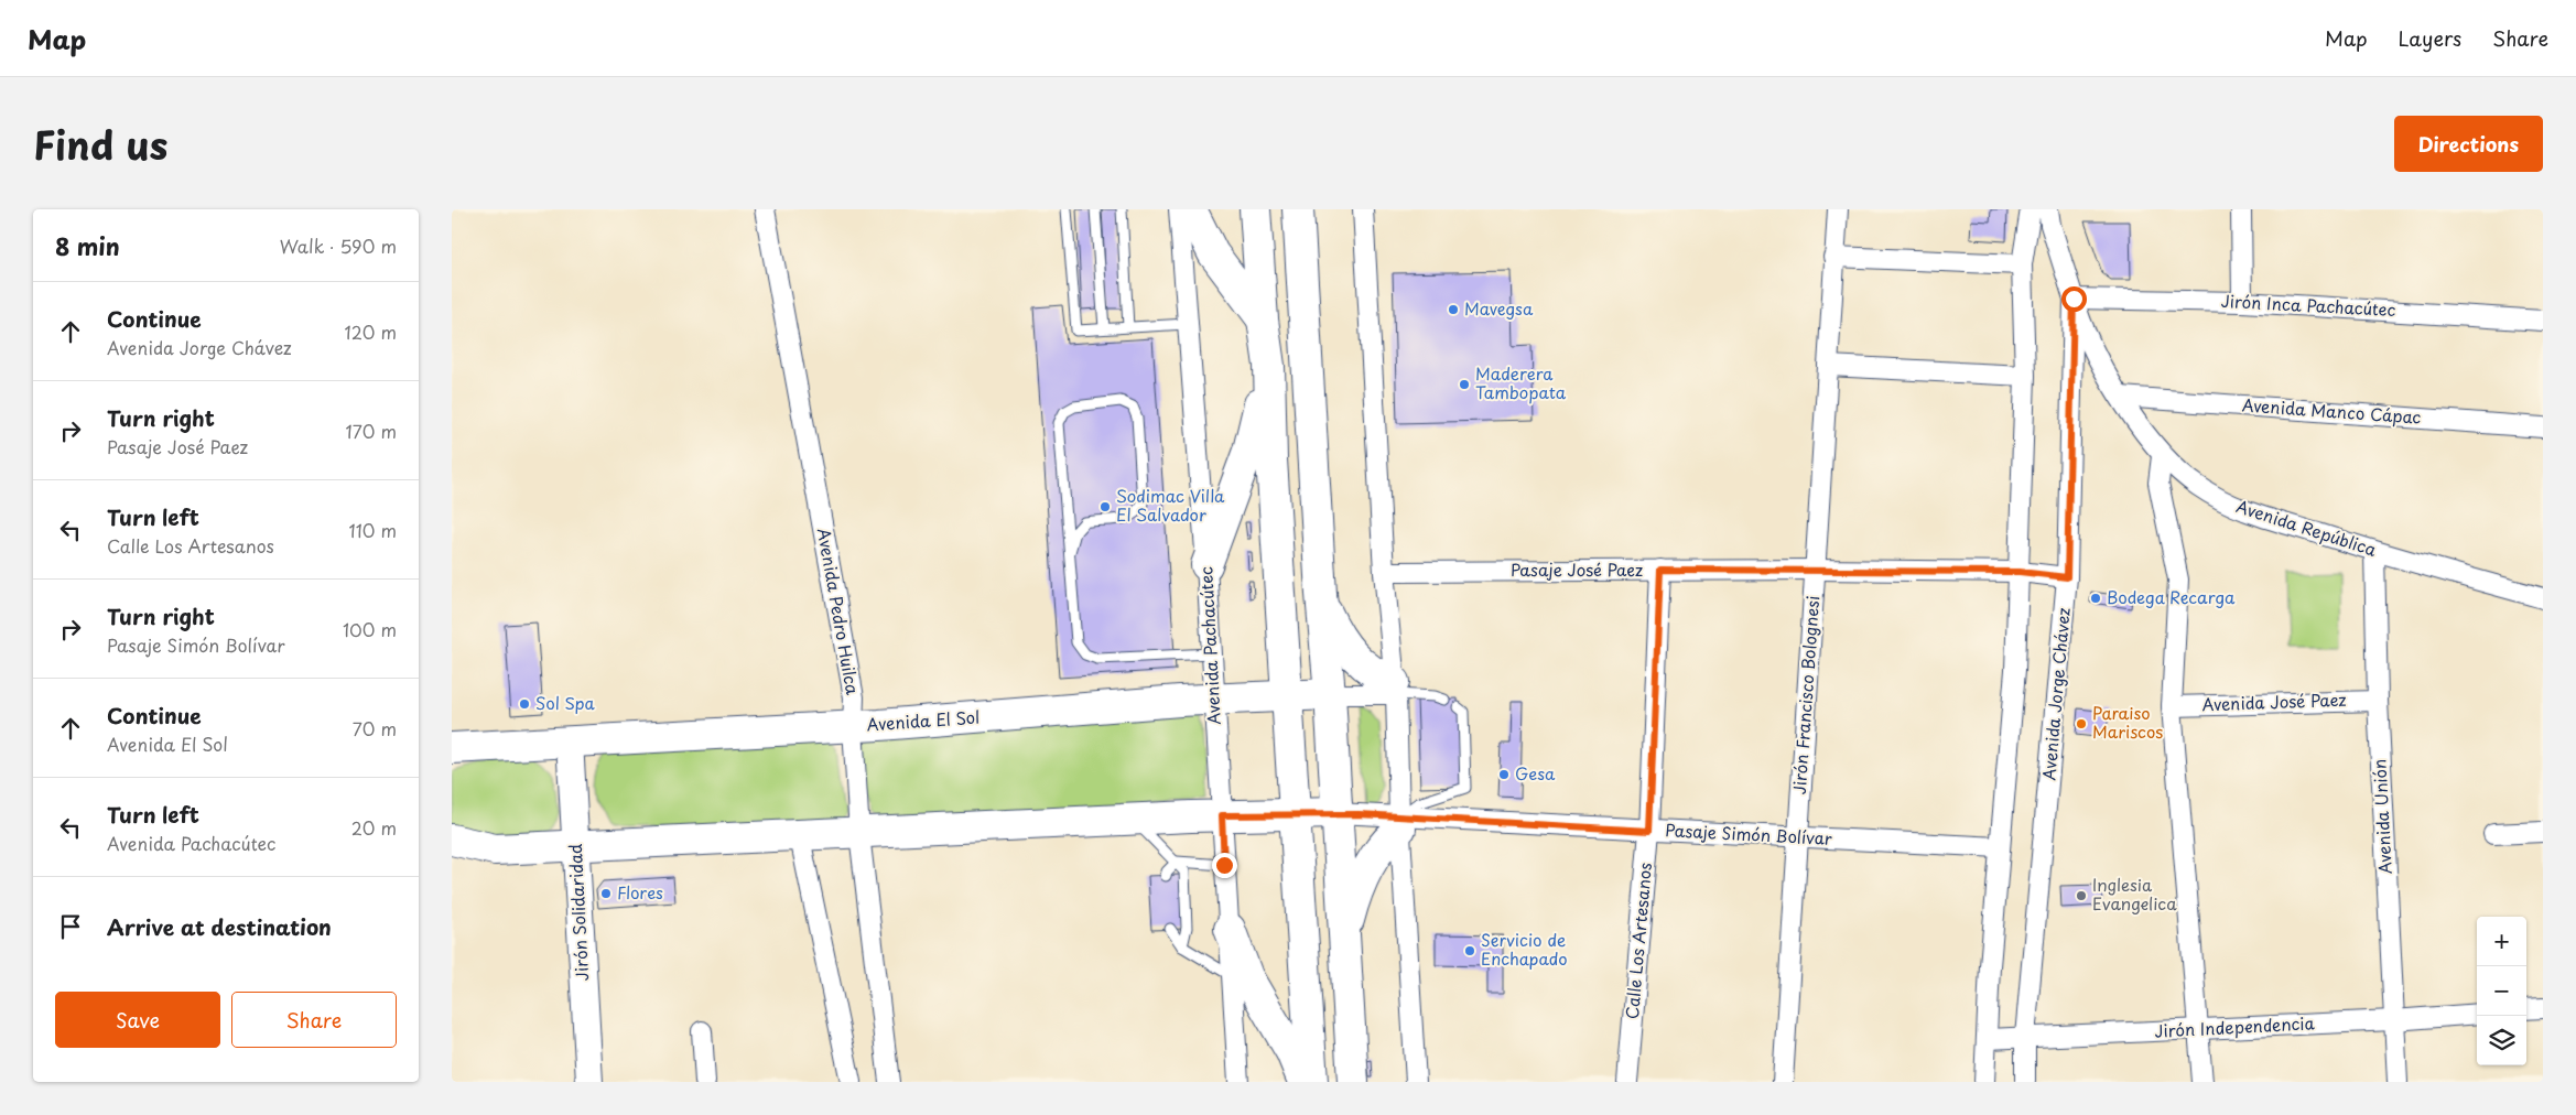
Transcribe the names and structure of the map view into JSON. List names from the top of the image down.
{
  "streets": {
    "main road": ["Avenida El Sol"],
    "street": [
      "Jirón Inca Pachacútec",
      "Avenida Manco Cápac",
      "Avenida República",
      "Pasaje José Paez",
      "Avenida Pedro Huilca",
      "Avenida Pachacútec",
      "Avenida Jorge Chávez",
      "Jirón Francisco Bolognesi",
      "Avenida José Paez",
      "Avenida Unión",
      "Pasaje Simón Bolívar",
      "Jirón Solidaridad",
      "Calle Los Artesanos",
      "Jirón Independencia"
    ]
  },
  "crossings": [
    ["Jirón Inca Pachacútec", "Avenida República"],
    ["Jirón Inca Pachacútec", "Avenida Jorge Chávez"],
    ["Avenida Manco Cápac", "Avenida República"],
    ["Avenida República", "Avenida Jorge Chávez"],
    ["Avenida República", "Avenida Unión"],
    ["Pasaje José Paez", "Avenida Jorge Chávez"],
    ["Pasaje José Paez", "Jirón Francisco Bolognesi"],
    ["Pasaje José Paez", "Calle Los Artesanos"],
    ["Avenida Pedro Huilca", "Avenida El Sol"],
    ["Avenida Pachacútec", "Avenida El Sol"],
    ["Avenida Jorge Chávez", "Jirón Independencia"],
    ["Jirón Francisco Bolognesi", "Pasaje Simón Bolívar"],
    ["Avenida José Paez", "Avenida Unión"],
    ["Avenida El Sol", "Jirón Solidaridad"],
    ["Avenida Unión", "Jirón Independencia"],
    ["Pasaje Simón Bolívar", "Calle Los Artesanos"]
  ],
  "places": [
    "Mavegsa",
    "Maderera Tambopata",
    "Sodimac Villa El Salvador",
    "Bodega Recarga",
    "Sol Spa",
    "Paraiso Mariscos",
    "Gesa",
    "Flores",
    "Inglesia Evangelica",
    "Servicio de Enchapado"
  ],
  "page": {
    "header": "Map",
    "nav": ["Map", "Layers", "Share"],
    "title": "Find us",
    "buttons": [
      "Directions",
      ["Save", "Share"]
    ],
    "heading": ["8 min", "Walk · 590 m"],
    "list": [
      ["Continue", "Avenida Jorge Chávez", "120 m"],
      ["Turn right", "Pasaje José Paez", "170 m"],
      ["Turn left", "Calle Los Artesanos", "110 m"],
      ["Turn right", "Pasaje Simón Bolívar", "100 m"],
      ["Continue", "Avenida El Sol", "70 m"],
      ["Turn left", "Avenida Pachacútec", "20 m"],
      "Arrive at destination"
    ],
    "map_buttons": ["+", "−"]
  }
}
